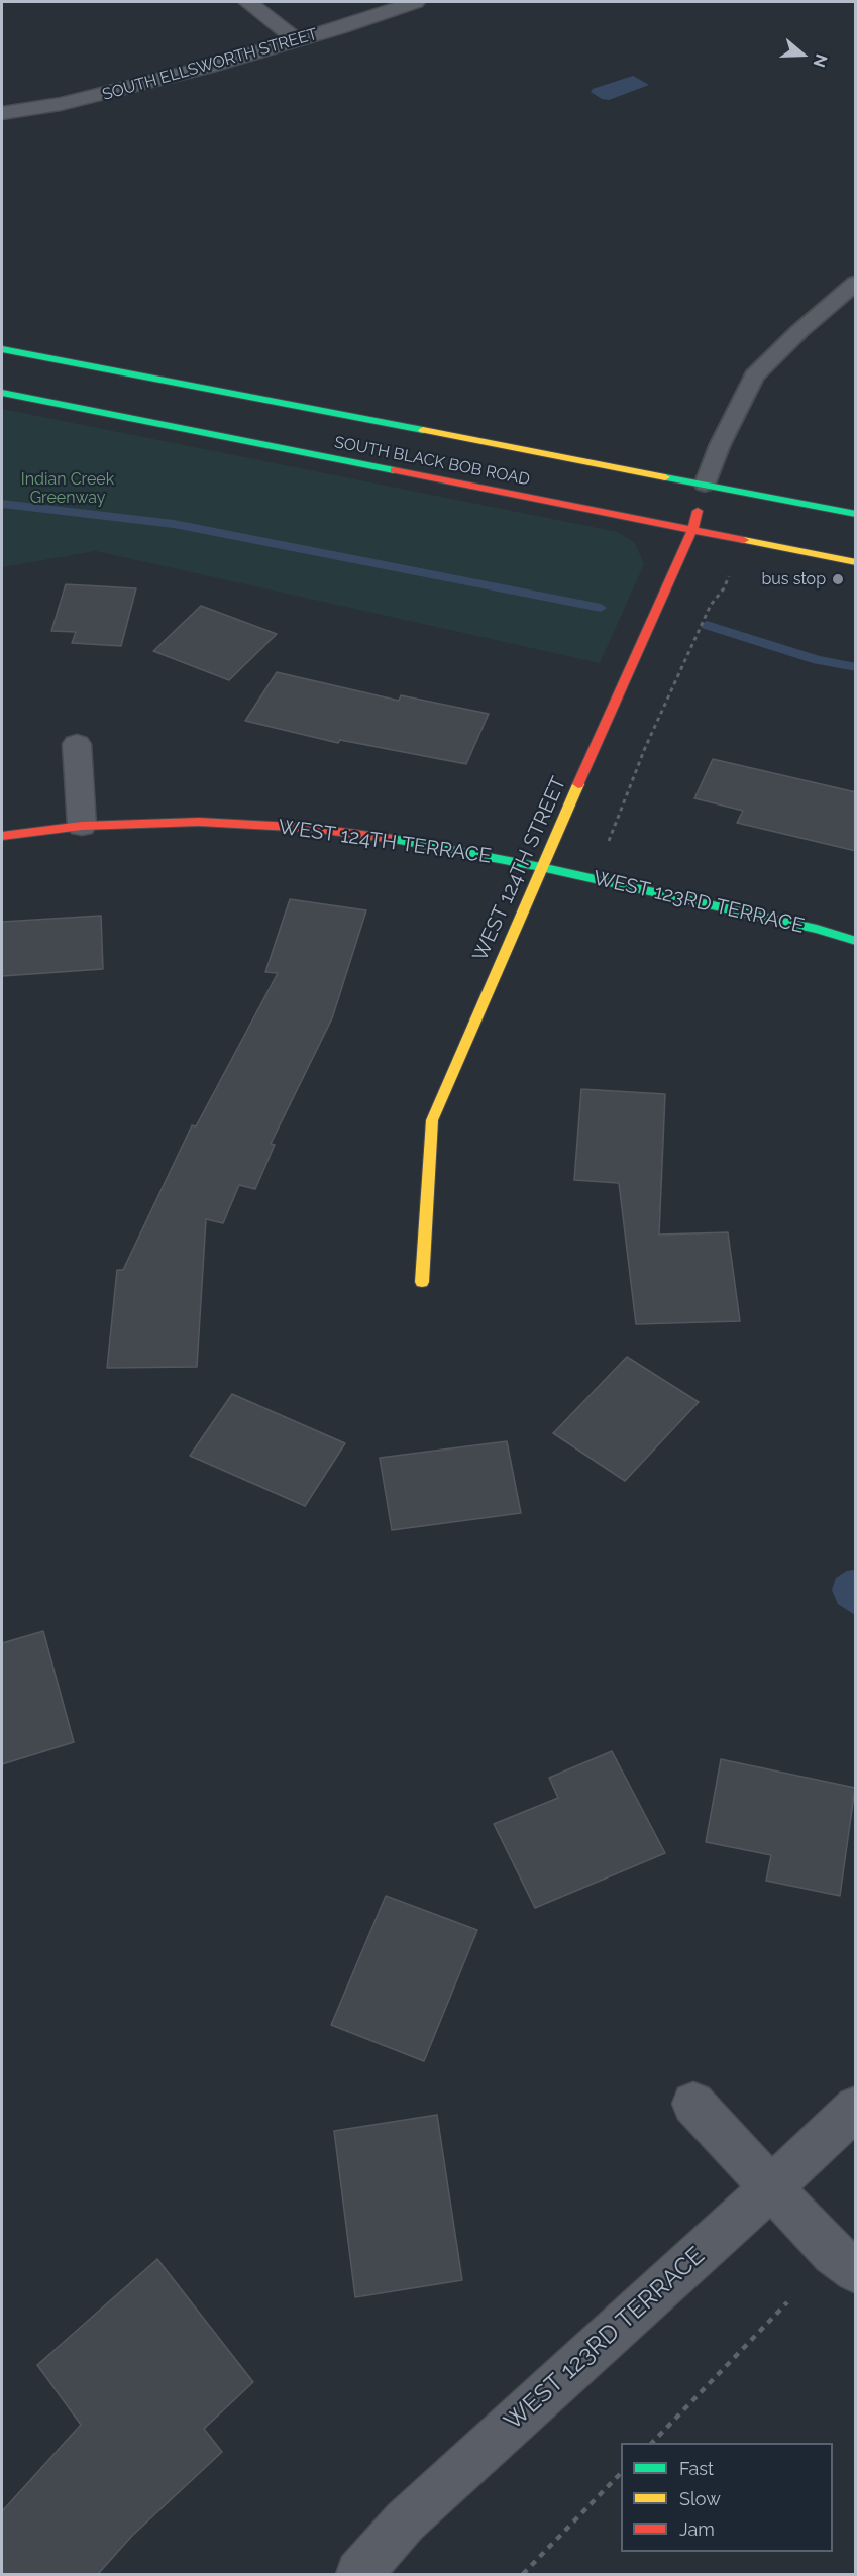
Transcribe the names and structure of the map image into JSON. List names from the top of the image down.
{
  "streets": {
    "main road": [
      "SOUTH BLACK BOB ROAD",
      "WEST 124TH TERRACE",
      "WEST 124TH STREET",
      "WEST 123RD TERRACE"
    ],
    "street": ["SOUTH ELLSWORTH STREET"]
  },
  "crossings": [
    ["SOUTH BLACK BOB ROAD", "WEST 124TH STREET"],
    ["WEST 124TH TERRACE", "WEST 124TH STREET"],
    ["WEST 124TH TERRACE", "WEST 123RD TERRACE"],
    ["WEST 124TH STREET", "WEST 123RD TERRACE"]
  ],
  "parks": ["Indian Creek Greenway"],
  "places": ["bus stop"],
  "legend": ["Fast", "Slow", "Jam"],
  "north": "right"
}
